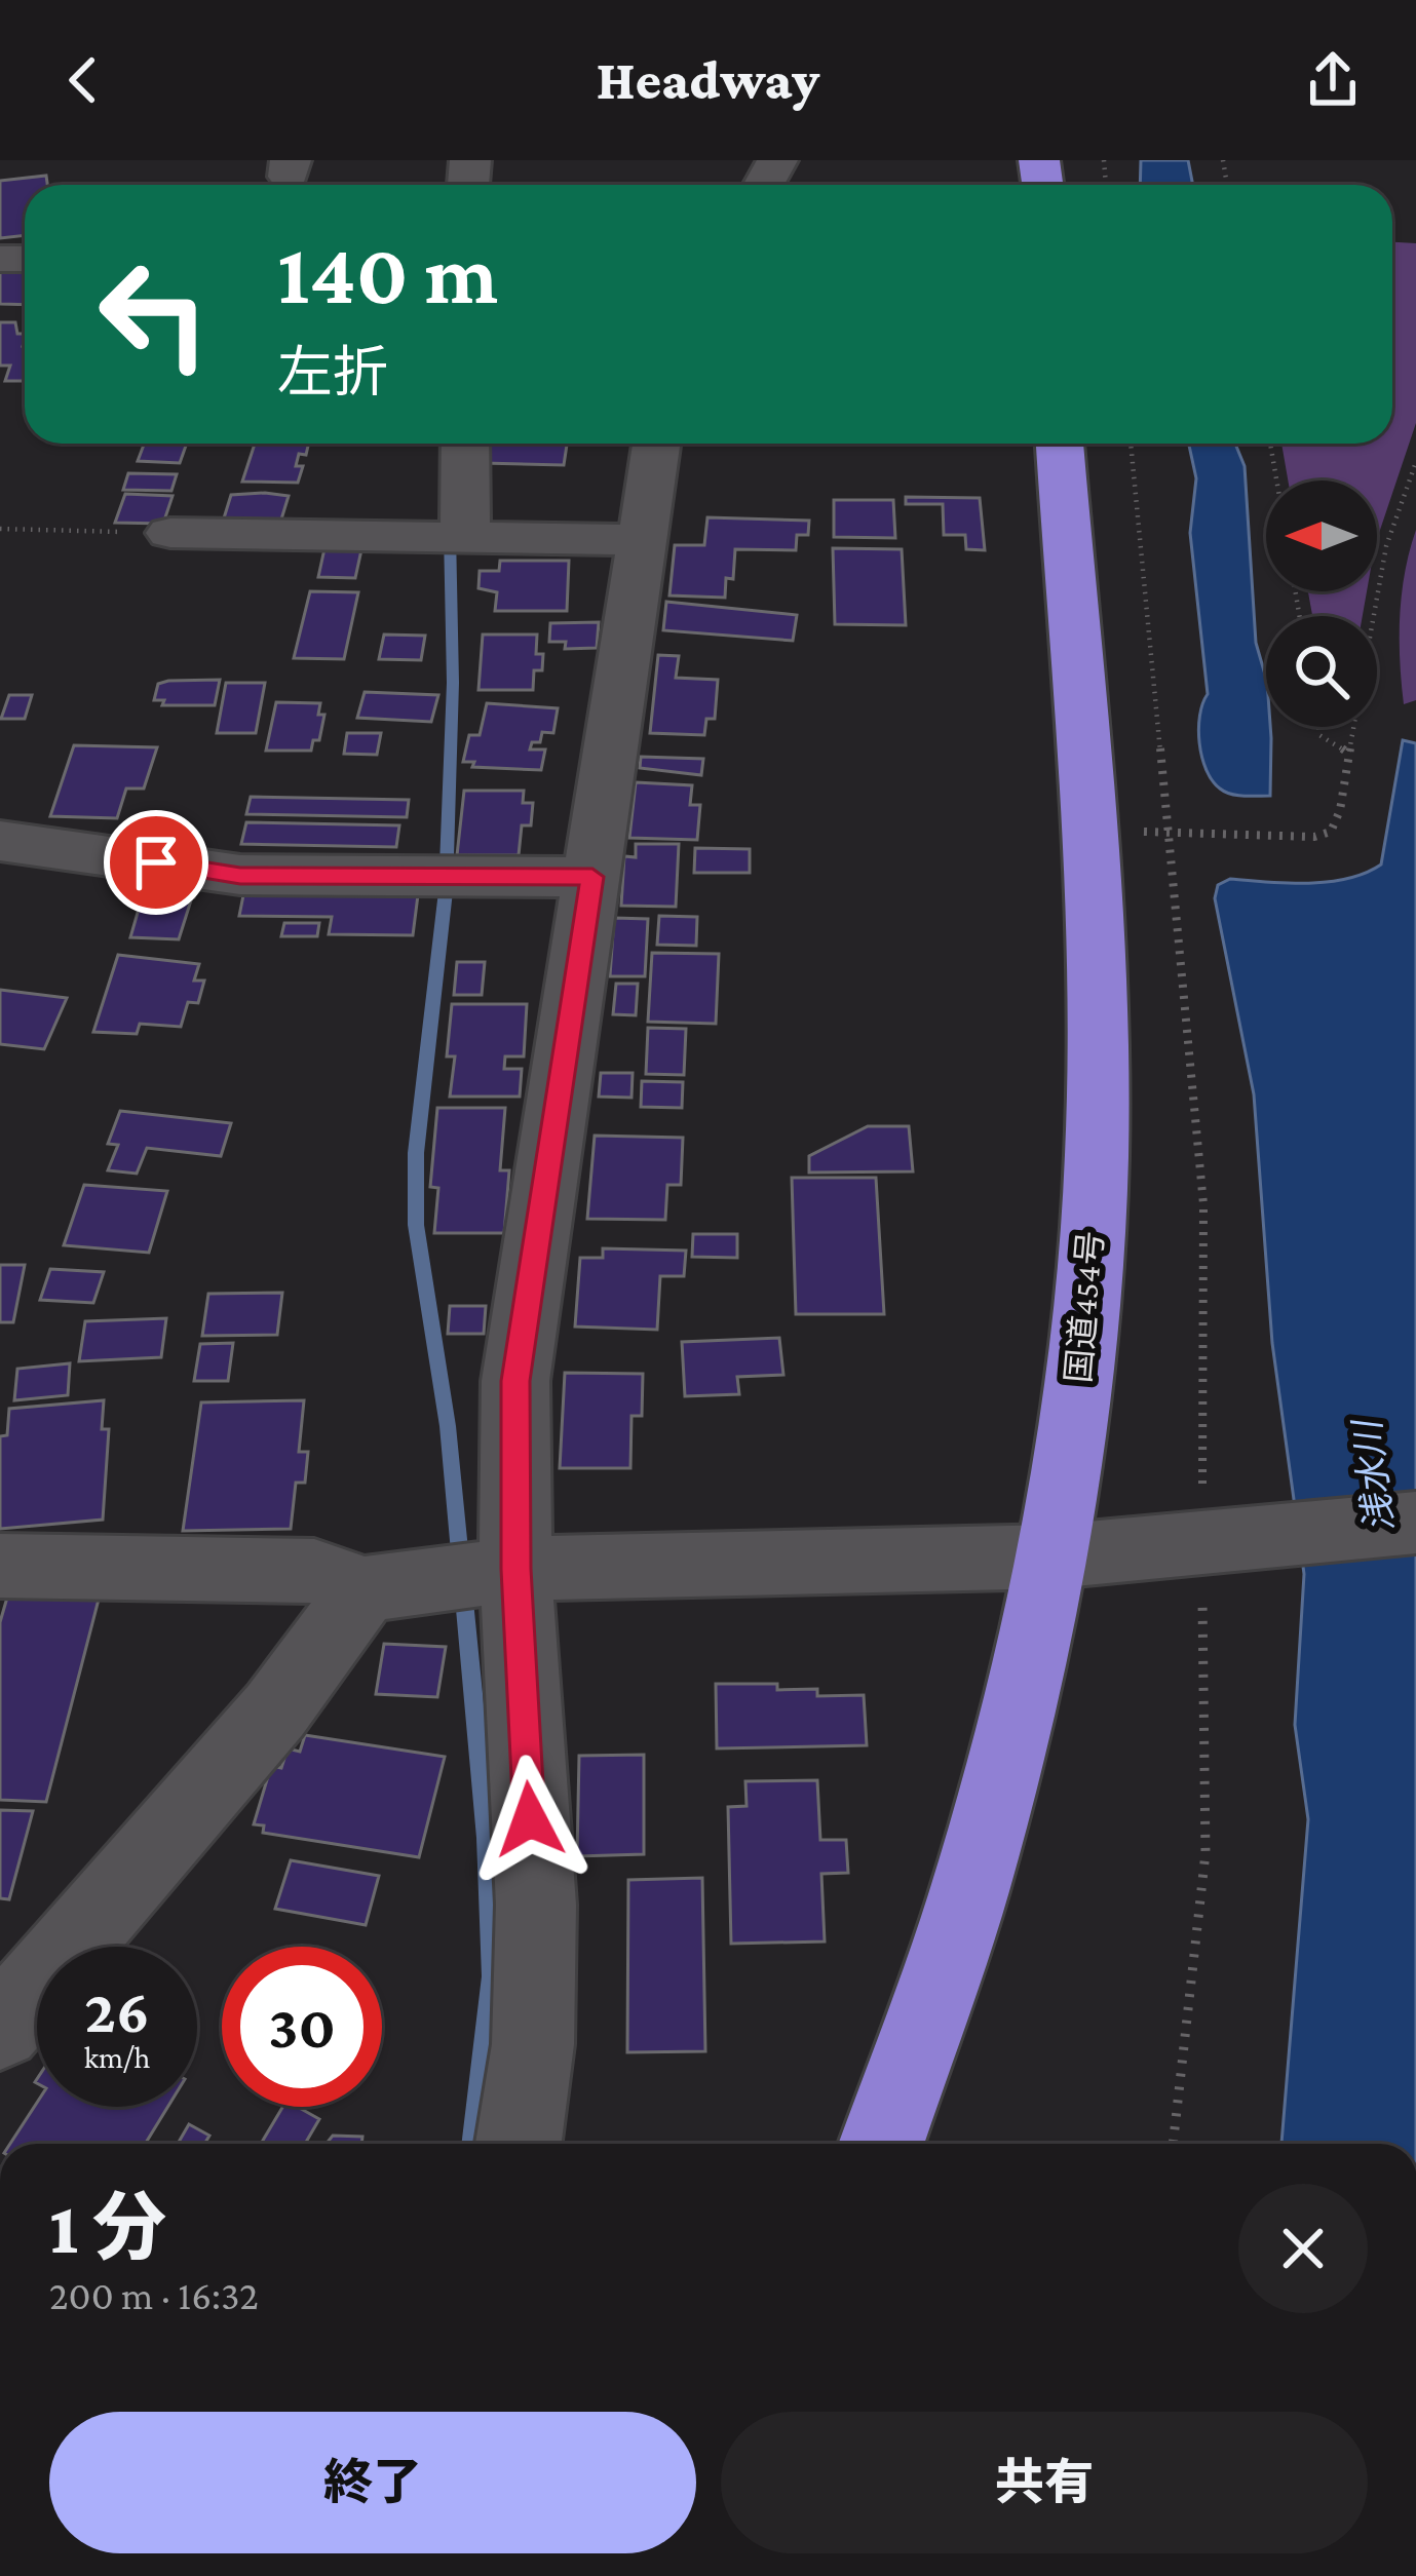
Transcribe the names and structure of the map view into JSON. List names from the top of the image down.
{
  "streets": {
    "highway": ["国道454号"]
  },
  "water": ["浅水川"],
  "north": "left",
  "page": {
    "header": "Headway",
    "turn": ["140 m", "左折"],
    "speed": "26 km/h",
    "limit": "30",
    "heading": ["1 分", "200 m · 16:32"],
    "buttons": ["終了", "共有"]
  }
}
